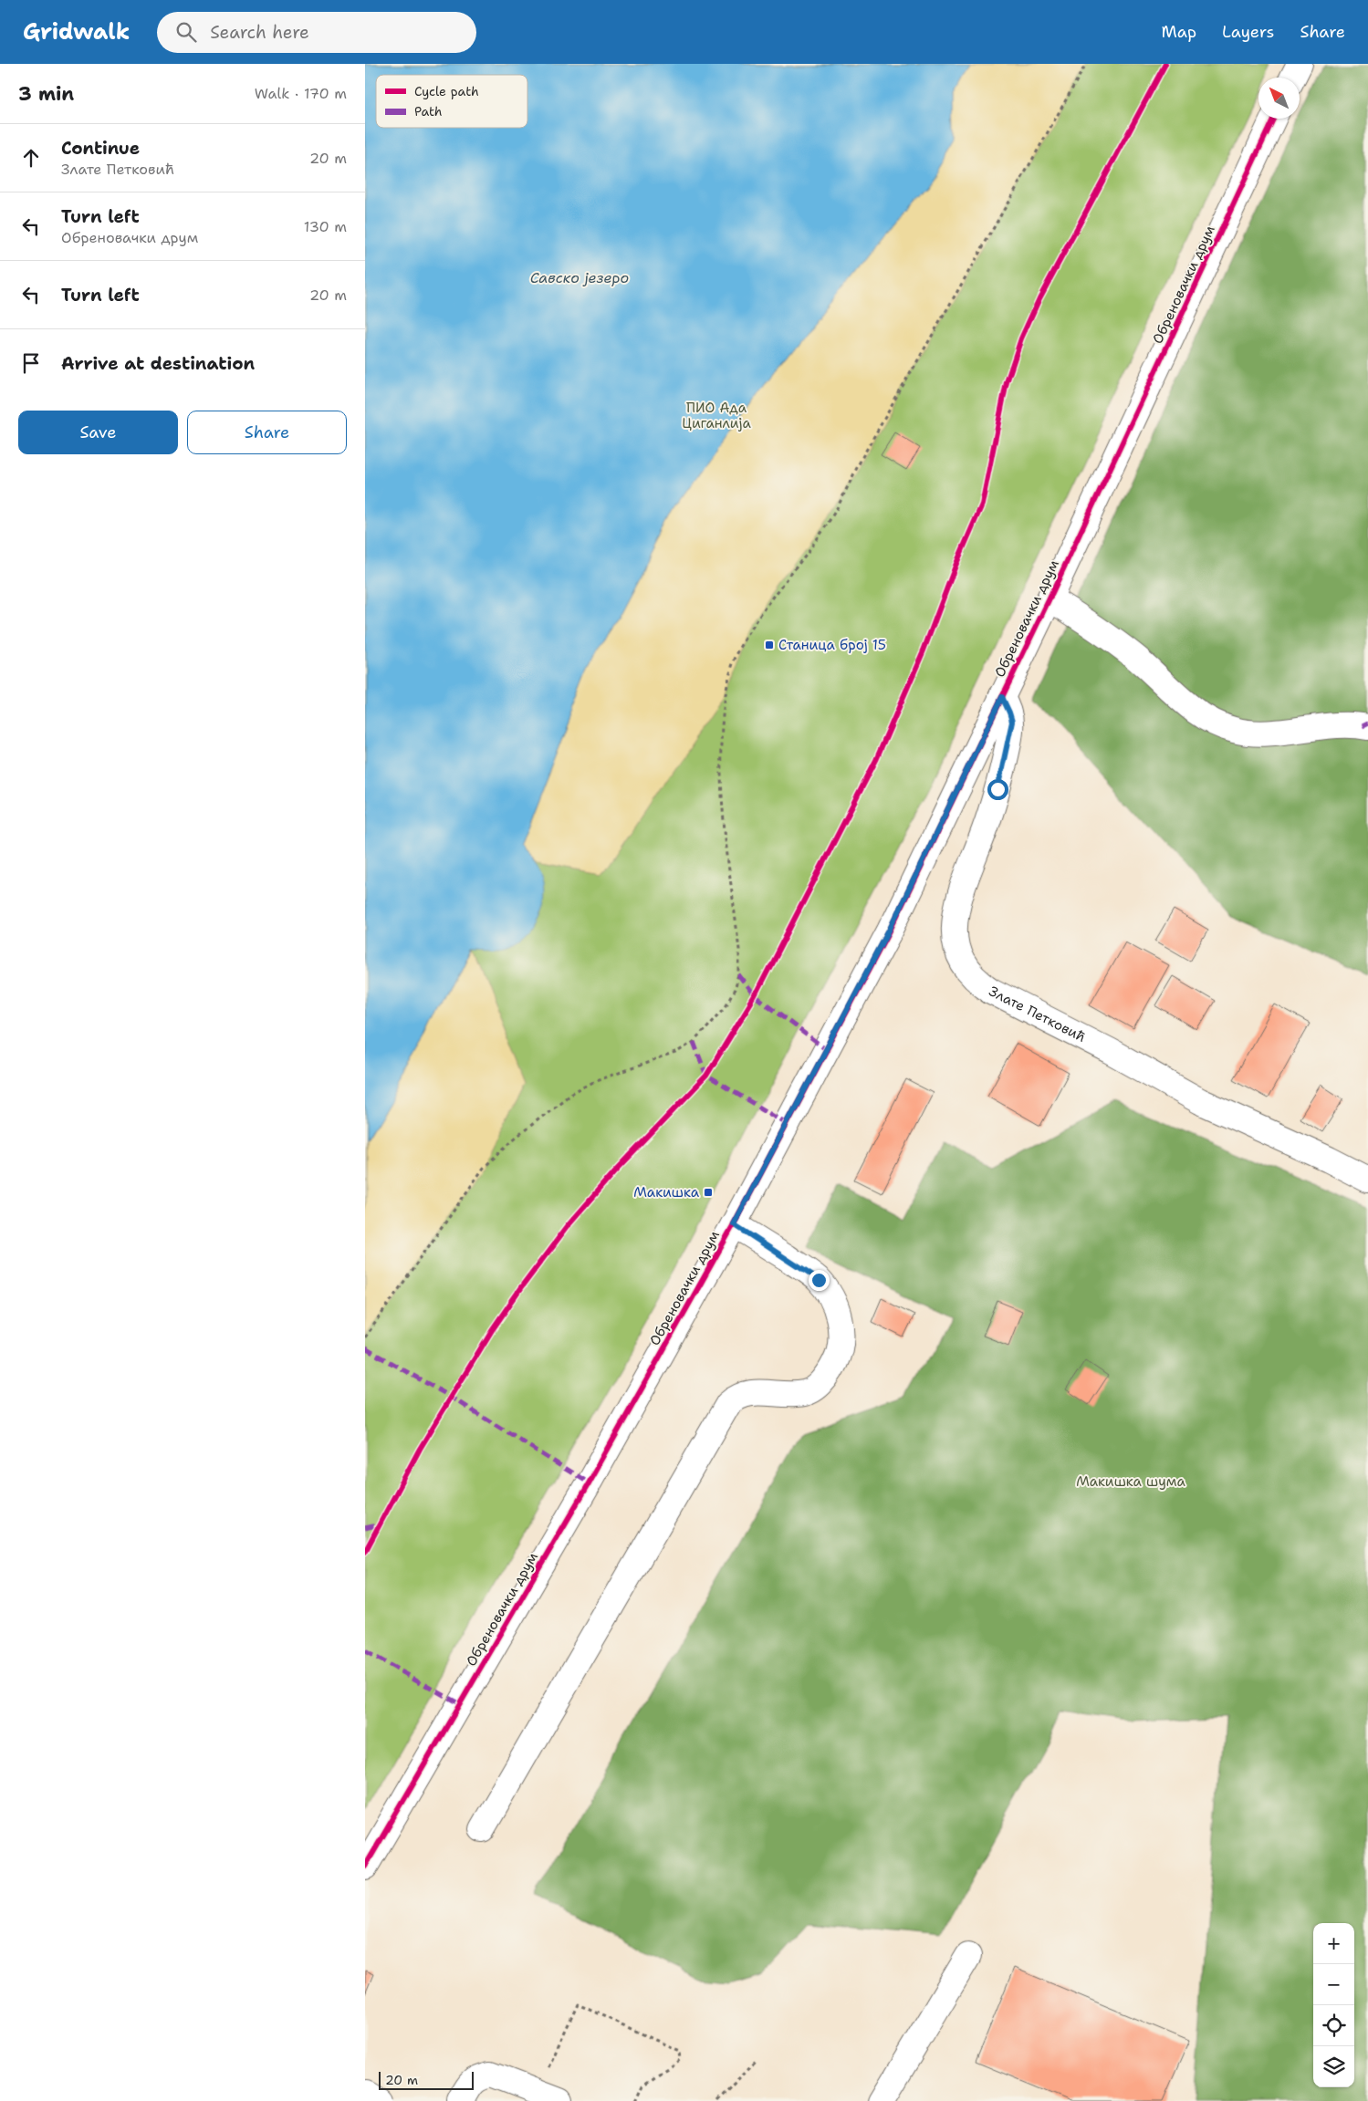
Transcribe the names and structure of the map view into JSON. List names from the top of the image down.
{
  "streets": {
    "street": ["Обреновачки друм", "Злате Петковић"]
  },
  "crossings": [
    ["Обреновачки друм", "Злате Петковић"]
  ],
  "water": ["Савско језеро"],
  "parks": ["ПИО Ада Циганлија", "Макишка шума"],
  "places": {
    "transit": ["Станица број 15", "Макишка"]
  },
  "legend": ["Cycle path", "Path"],
  "scale_bar": "20 m",
  "north": "top left",
  "page": {
    "header": "Gridwalk",
    "search": "Search here",
    "nav": ["Map", "Layers", "Share"],
    "heading": ["3 min", "Walk · 170 m"],
    "list": [
      ["Continue", "Злате Петковић", "20 m"],
      ["Turn left", "Обреновачки друм", "130 m"],
      ["Turn left", "20 m"],
      "Arrive at destination"
    ],
    "buttons": ["Save", "Share"],
    "map_buttons": ["+", "−"],
    "scale": "20 m"
  }
}
